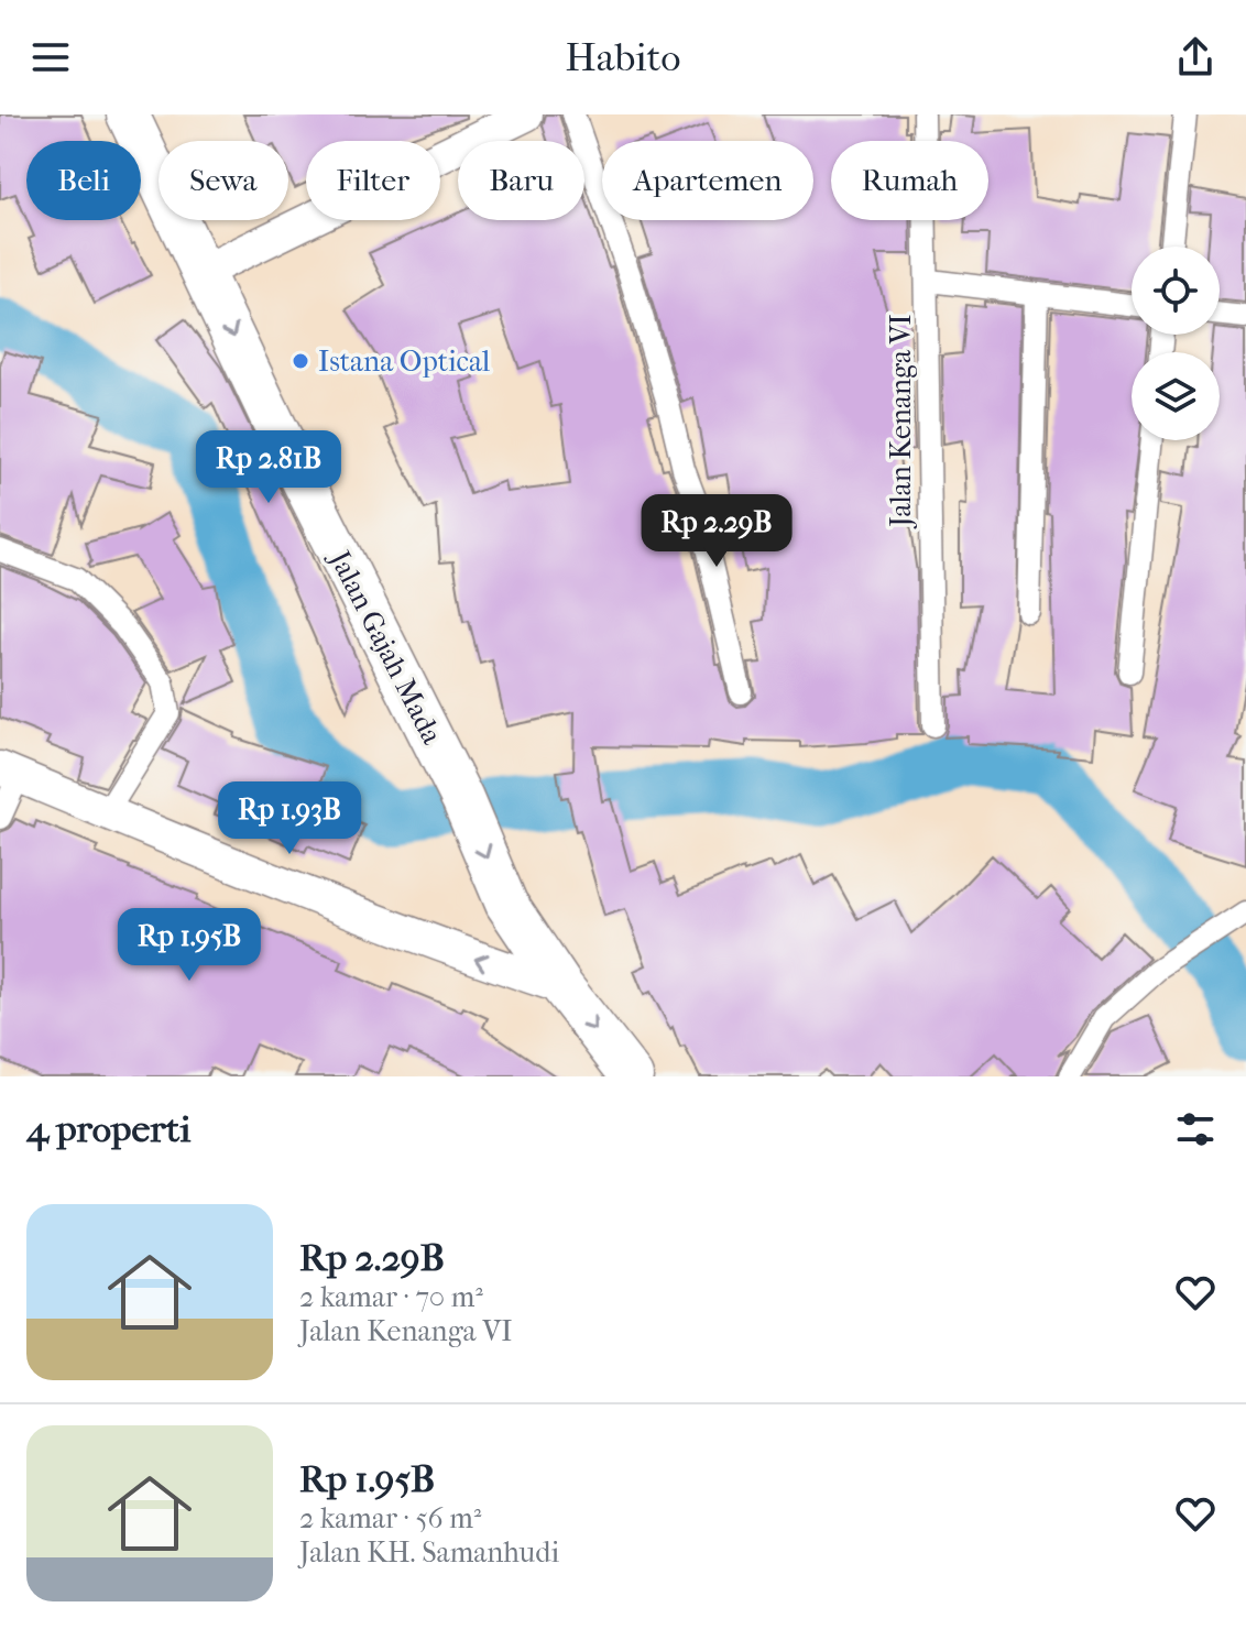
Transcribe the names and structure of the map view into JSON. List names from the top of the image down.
{
  "streets": {
    "highway": ["Jalan Gajah Mada"],
    "street": ["Jalan Kenanga VI"]
  },
  "one_way": ["Jalan Gajah Mada"],
  "places": ["Istana Optical"],
  "page": {
    "header": "Habito",
    "chip": [
      "Beli",
      "Sewa",
      "Filter",
      "Baru",
      "Apartemen",
      "Rumah"
    ],
    "price": [
      "Rp 2.81B",
      "Rp 2.29B",
      "Rp 1.93B",
      "Rp 1.95B"
    ],
    "heading": "4 properti",
    "list": [
      {
        "name": "Rp 2.29B",
        "note": "2 kamar · 70 m² · Jalan Kenanga VI"
      },
      {
        "name": "Rp 1.95B",
        "note": "2 kamar · 56 m² · Jalan KH. Samanhudi"
      }
    ]
  }
}
